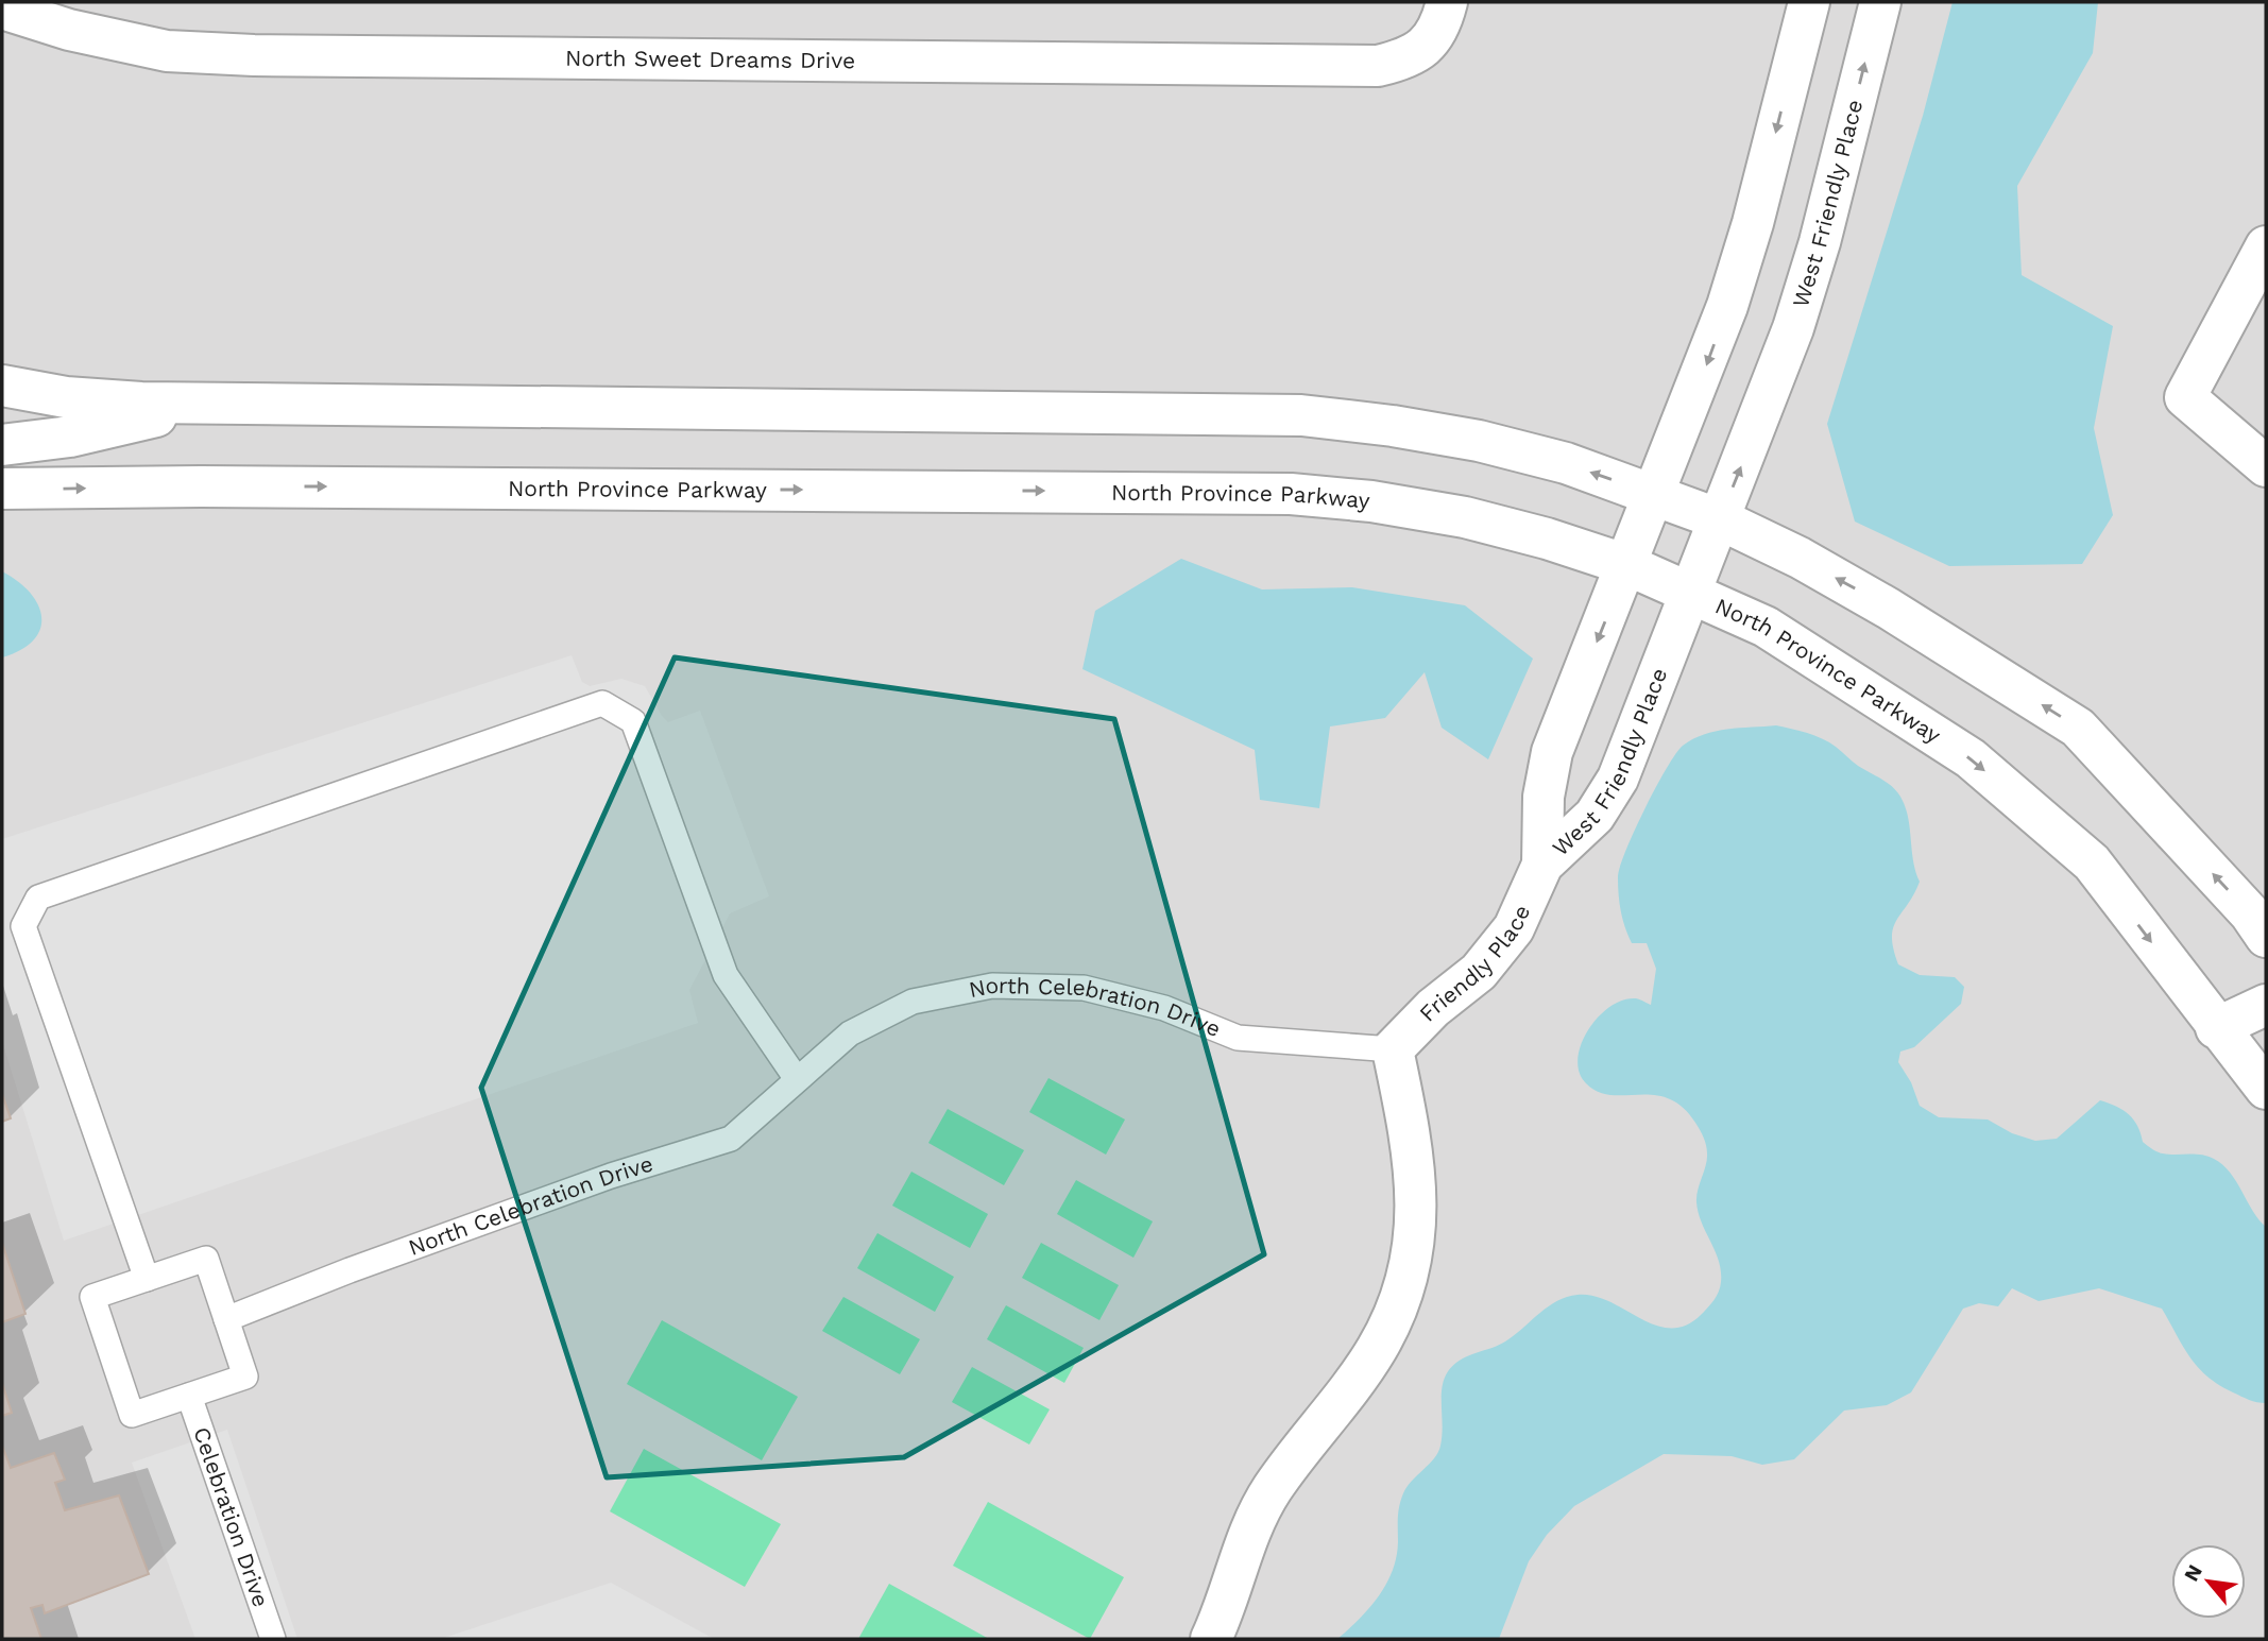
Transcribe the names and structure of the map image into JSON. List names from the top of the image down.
{
  "streets": {
    "street": [
      "North Sweet Dreams Drive",
      "West Friendly Place",
      "North Province Parkway",
      "Friendly Place"
    ],
    "lane": ["North Celebration Drive", "Celebration Drive"]
  },
  "crossings": [
    ["West Friendly Place", "North Province Parkway"],
    ["West Friendly Place", "Friendly Place"],
    ["Friendly Place", "North Celebration Drive"]
  ],
  "north": "top left"
}
